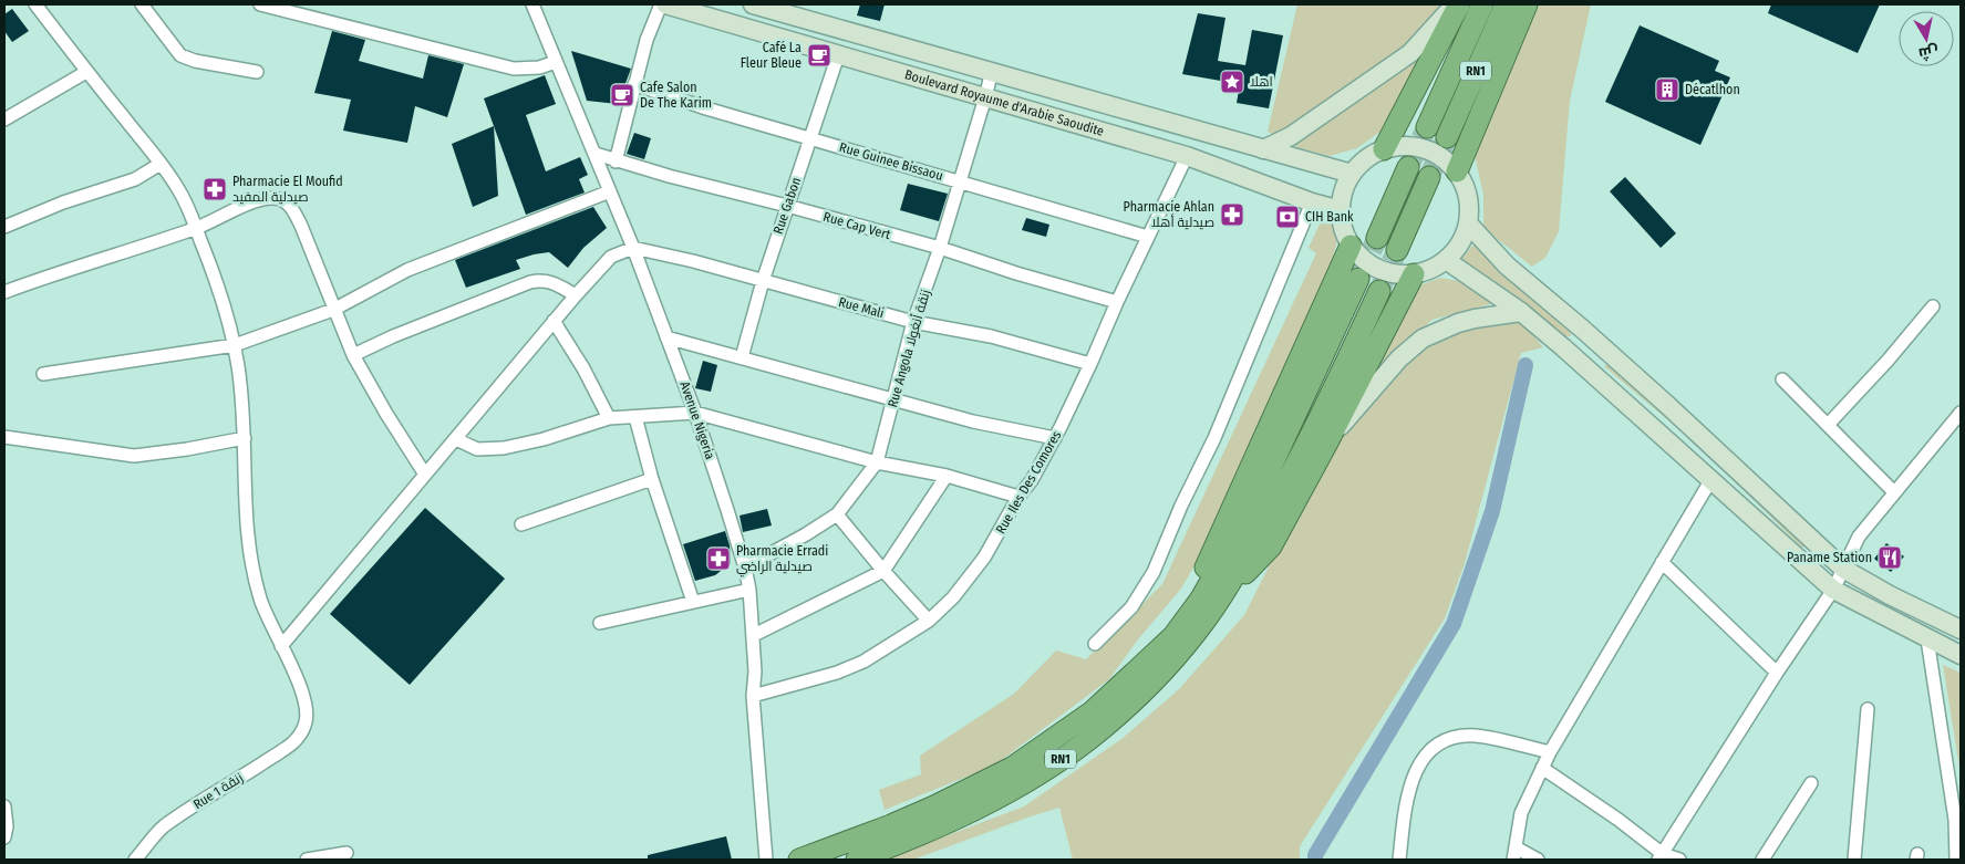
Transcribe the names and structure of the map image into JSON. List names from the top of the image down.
{
  "streets": {
    "highway": ["RN1"],
    "main road": ["Boulevard Royaume d'Arabie Saoudite"],
    "street": [
      "Rue Guinee Bissaou",
      "Rue Gabon",
      "Rue Cap Vert",
      "Rue Mali",
      "Rue Angola زنقة أنغولا",
      "Avenue Nigeria",
      "Rue Iles Des Comores",
      "Rue 1 زنقة"
    ]
  },
  "crossings": [
    ["Boulevard Royaume d'Arabie Saoudite", "Rue Gabon"],
    ["Boulevard Royaume d'Arabie Saoudite", "Rue Angola زنقة أنغولا"],
    ["Boulevard Royaume d'Arabie Saoudite", "Rue Iles Des Comores"],
    ["Rue Guinee Bissaou", "Rue Gabon"],
    ["Rue Guinee Bissaou", "Rue Angola زنقة أنغولا"],
    ["Rue Guinee Bissaou", "Rue Iles Des Comores"],
    ["Rue Gabon", "Rue Cap Vert"],
    ["Rue Gabon", "Rue Mali"],
    ["Rue Cap Vert", "Rue Angola زنقة أنغولا"],
    ["Rue Cap Vert", "Avenue Nigeria"],
    ["Rue Cap Vert", "Rue Iles Des Comores"],
    ["Rue Mali", "Rue Angola زنقة أنغولا"],
    ["Rue Mali", "Avenue Nigeria"],
    ["Rue Mali", "Rue Iles Des Comores"],
    ["Rue Angola زنقة أنغولا", "Avenue Nigeria"],
    ["Avenue Nigeria", "Rue Iles Des Comores"]
  ],
  "places": {
    "cafe": ["Café La Fleur Bleue", "Cafe Salon De The Karim"],
    "place": ["اهلا"],
    "building": ["Décatlhon"],
    "pharmacy": ["Pharmacie El Moufid صيدلية المفيد", "Pharmacie Ahlan صيدلية أهلا", "Pharmacie Erradi صيدلية الراضي"],
    "bank": ["CIH Bank"],
    "restaurant": ["Paname Station"]
  },
  "north": "bottom"
}
